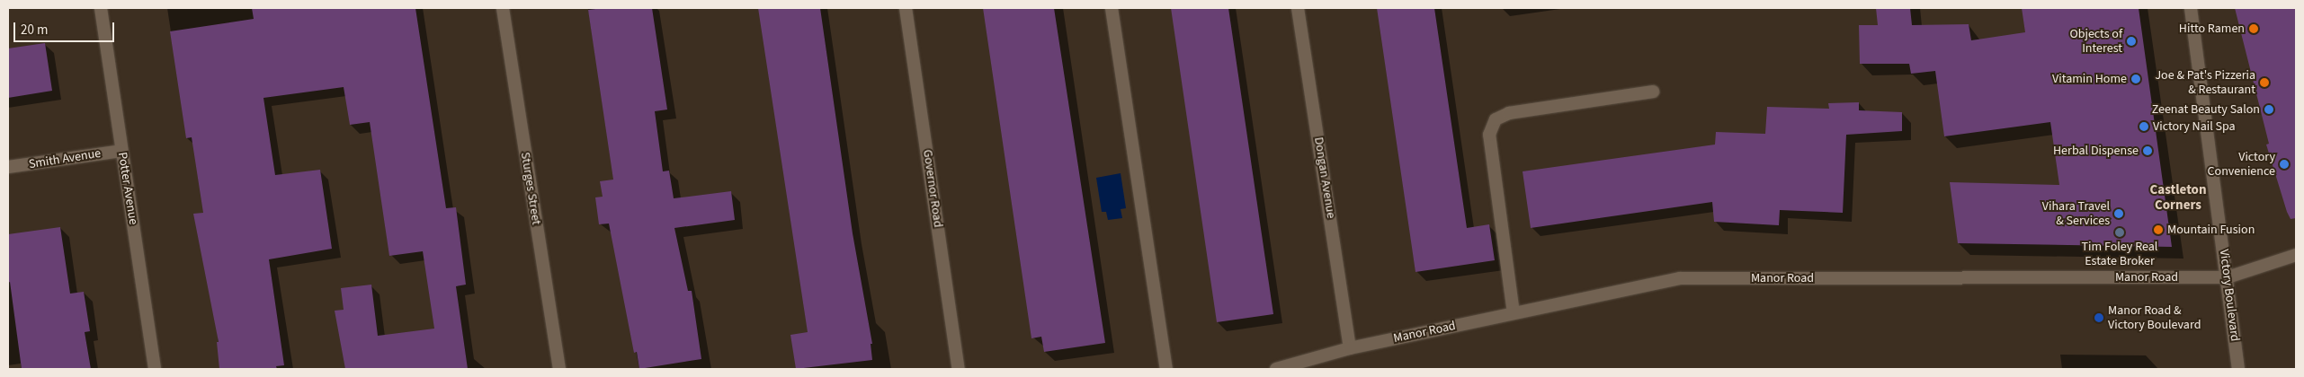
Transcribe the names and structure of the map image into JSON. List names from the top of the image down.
{
  "streets": {
    "street": [
      "Smith Avenue",
      "Dongan Avenue",
      "Potter Avenue",
      "Sturges Street",
      "Governor Road",
      "Manor Road",
      "Victory Boulevard"
    ]
  },
  "crossings": [
    ["Smith Avenue", "Potter Avenue"],
    ["Dongan Avenue", "Manor Road"],
    ["Manor Road", "Victory Boulevard"]
  ],
  "districts": ["Castleton Corners"],
  "places": [
    "Hitto Ramen",
    "Objects of Interest",
    "Vitamin Home",
    "Joe & Pat's Pizzeria & Restaurant",
    "Zeenat Beauty Salon",
    "Victory Nail Spa",
    "Herbal Dispense",
    "Victory Convenience",
    "Vihara Travel & Services",
    "Mountain Fusion",
    "Tim Foley Real Estate Broker",
    "Manor Road & Victory Boulevard"
  ],
  "scale_bar": "20 m"
}
